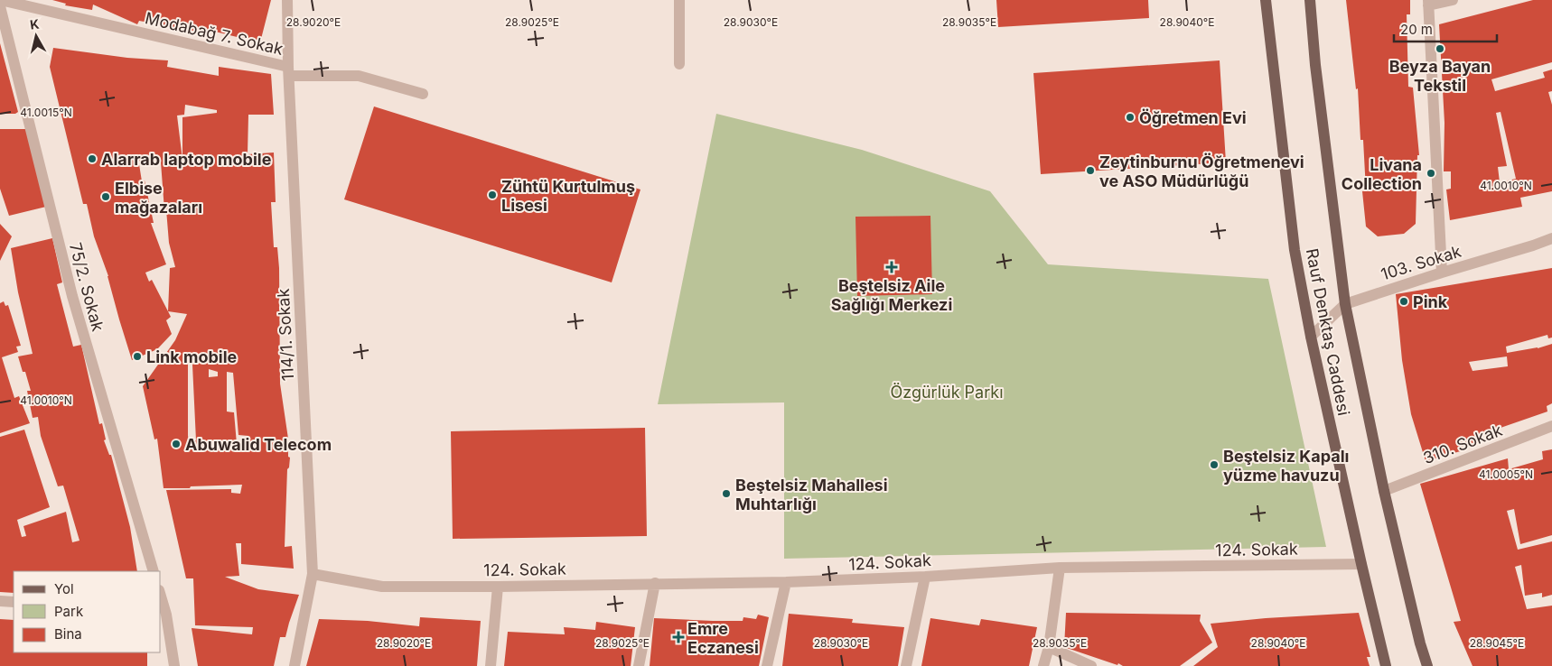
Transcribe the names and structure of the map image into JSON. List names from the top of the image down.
{
  "streets": {
    "main road": ["Rauf Denktaş Caddesi"],
    "street": [
      "Modabağ 7. Sokak",
      "103. Sokak",
      "75/2. Sokak",
      "114/1. Sokak",
      "310. Sokak",
      "124. Sokak"
    ]
  },
  "crossings": [
    ["Modabağ 7. Sokak", "114/1. Sokak"],
    ["103. Sokak", "Rauf Denktaş Caddesi"],
    ["Rauf Denktaş Caddesi", "310. Sokak"],
    ["Rauf Denktaş Caddesi", "124. Sokak"],
    ["114/1. Sokak", "124. Sokak"]
  ],
  "parks": ["Özgürlük Parkı"],
  "places": {
    "other": [
      "Beyza Bayan Tekstil",
      "Öğretmen Evi",
      "Alarrab laptop mobile",
      "Zeytinburnu Öğretmenevi ve ASO Müdürlüğü",
      "Livana Collection",
      "Zühtü Kurtulmuş Lisesi",
      "Elbise mağazaları",
      "Pink",
      "Link mobile",
      "Abuwalid Telecom",
      "Beştelsiz Kapalı yüzme havuzu",
      "Beştelsiz Mahallesi Muhtarlığı"
    ],
    "health": ["Beştelsiz Aile Sağlığı Merkezi", "Emre Eczanesi"]
  },
  "legend": ["Yol", "Park", "Bina"],
  "scale_bar": "20 m",
  "north": "top",
  "coordinates": [
    "28.9020°E",
    "28.9025°E",
    "28.9030°E",
    "28.9035°E",
    "28.9040°E",
    "41.0015°N",
    "41.0010°N",
    "41.0005°N",
    "28.9045°E"
  ]
}
